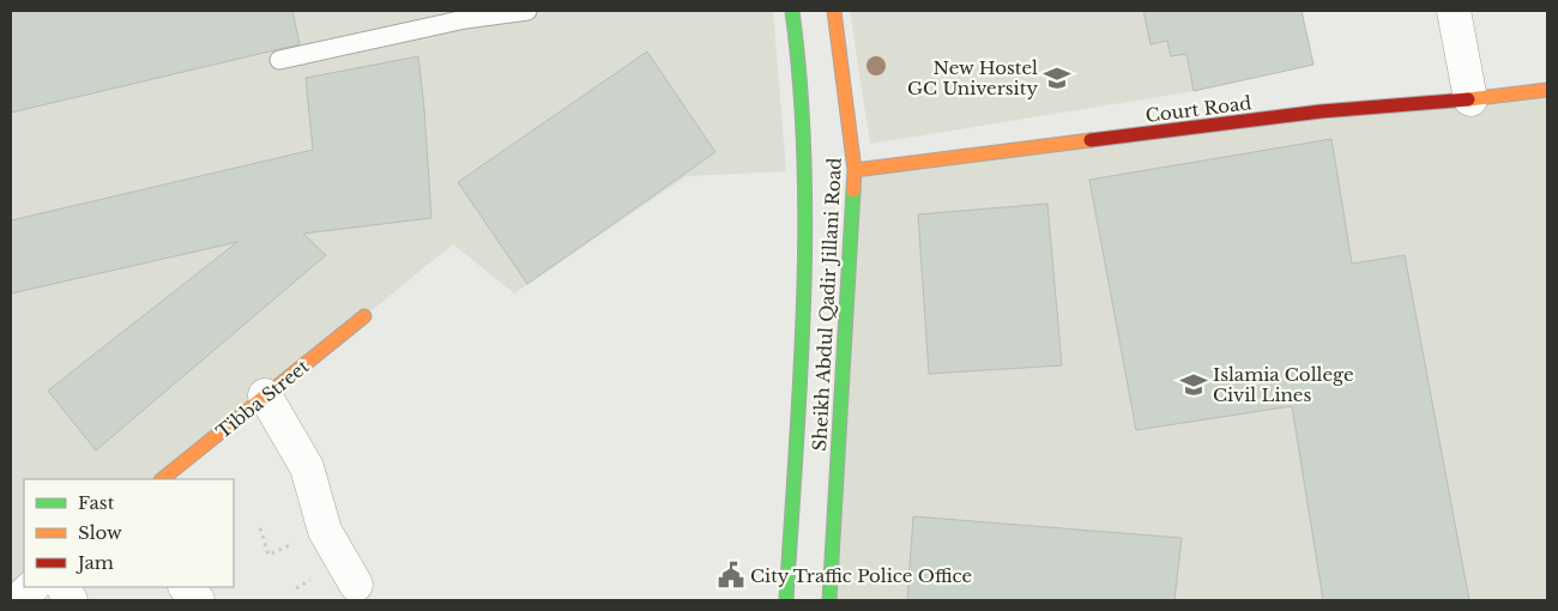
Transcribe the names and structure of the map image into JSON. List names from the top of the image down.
{
  "streets": {
    "main road": ["Court Road", "Sheikh Abdul Qadir Jillani Road", "Tibba Street"]
  },
  "crossings": [
    ["Court Road", "Sheikh Abdul Qadir Jillani Road"]
  ],
  "places": {
    "school or university": ["New Hostel GC University", "Islamia College Civil Lines"],
    "public building": ["City Traffic Police Office"]
  },
  "legend": ["Fast", "Slow", "Jam"]
}
